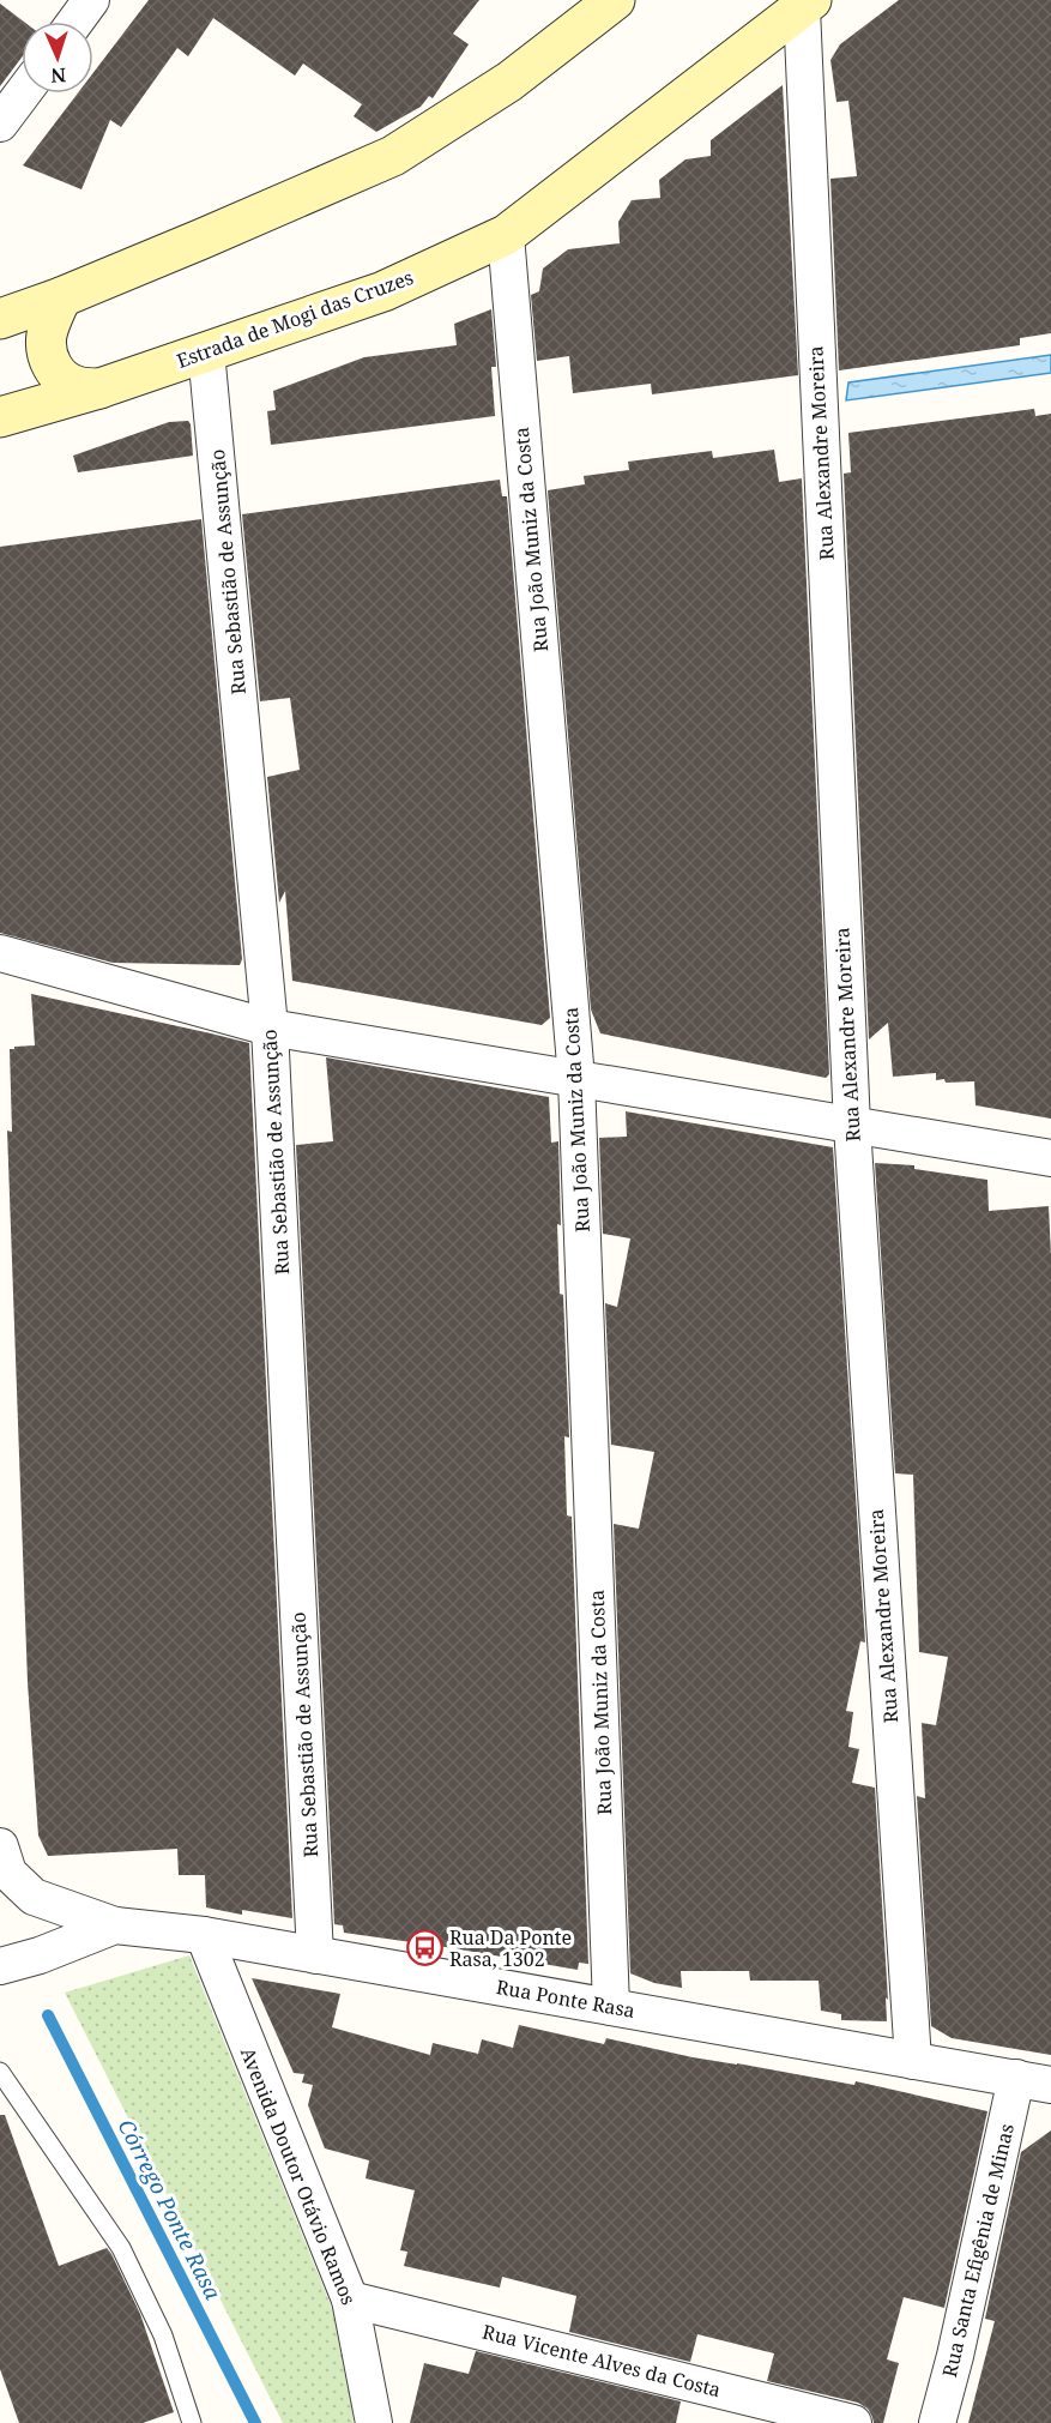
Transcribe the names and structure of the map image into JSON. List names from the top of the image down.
{
  "streets": {
    "main road": ["Estrada de Mogi das Cruzes"],
    "street": [
      "Rua Alexandre Moreira",
      "Rua João Muniz da Costa",
      "Rua Sebastião de Assunção",
      "Rua Ponte Rasa",
      "Avenida Doutor Otávio Ramos",
      "Rua Santa Efigênia de Minas",
      "Rua Vicente Alves da Costa"
    ]
  },
  "crossings": [
    ["Estrada de Mogi das Cruzes", "Rua Alexandre Moreira"],
    ["Estrada de Mogi das Cruzes", "Rua João Muniz da Costa"],
    ["Estrada de Mogi das Cruzes", "Rua Sebastião de Assunção"],
    ["Rua Alexandre Moreira", "Rua Ponte Rasa"],
    ["Rua João Muniz da Costa", "Rua Ponte Rasa"],
    ["Rua Sebastião de Assunção", "Rua Ponte Rasa"],
    ["Rua Ponte Rasa", "Avenida Doutor Otávio Ramos"],
    ["Rua Ponte Rasa", "Rua Santa Efigênia de Minas"],
    ["Avenida Doutor Otávio Ramos", "Rua Vicente Alves da Costa"]
  ],
  "water": ["Córrego Ponte Rasa"],
  "places": {
    "bus stop": ["Rua Da Ponte Rasa, 1302"]
  },
  "north": "bottom"
}
